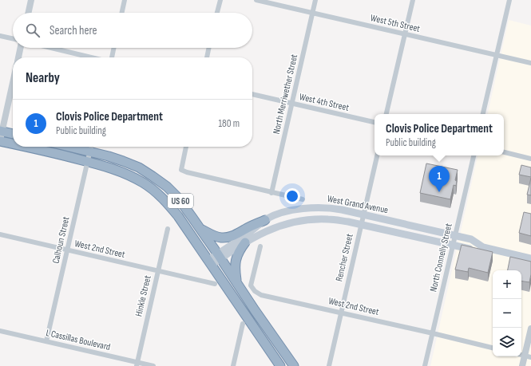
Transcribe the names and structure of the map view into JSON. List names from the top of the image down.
{
  "streets": {
    "highway": ["US 60"],
    "main road": ["West Grand Avenue"],
    "street": [
      "West 5th Street",
      "North Merriwether Street",
      "West 4th Street",
      "Calhoun Street",
      "West 2nd Street",
      "Rencher Street",
      "North Connelly Street",
      "Hinkle Street",
      "L Cassillas Boulevard"
    ]
  },
  "crossings": [
    ["West 5th Street", "North Merriwether Street"],
    ["North Merriwether Street", "West 4th Street"],
    ["US 60", "West Grand Avenue"],
    ["US 60", "Calhoun Street"],
    ["West Grand Avenue", "Rencher Street"],
    ["West Grand Avenue", "North Connelly Street"],
    ["Calhoun Street", "West 2nd Street"],
    ["Calhoun Street", "L Cassillas Boulevard"],
    ["West 2nd Street", "Rencher Street"],
    ["West 2nd Street", "North Connelly Street"],
    ["West 2nd Street", "Hinkle Street"],
    ["Hinkle Street", "L Cassillas Boulevard"]
  ],
  "page": {
    "search": "Search here",
    "heading": "Nearby",
    "list": [
      {
        "mark": "1",
        "name": "Clovis Police Department",
        "note": "Public building",
        "value": "180 m"
      }
    ],
    "popup": ["Clovis Police Department", "Public building"],
    "pins": "1",
    "map_buttons": ["+", "−"]
  }
}
